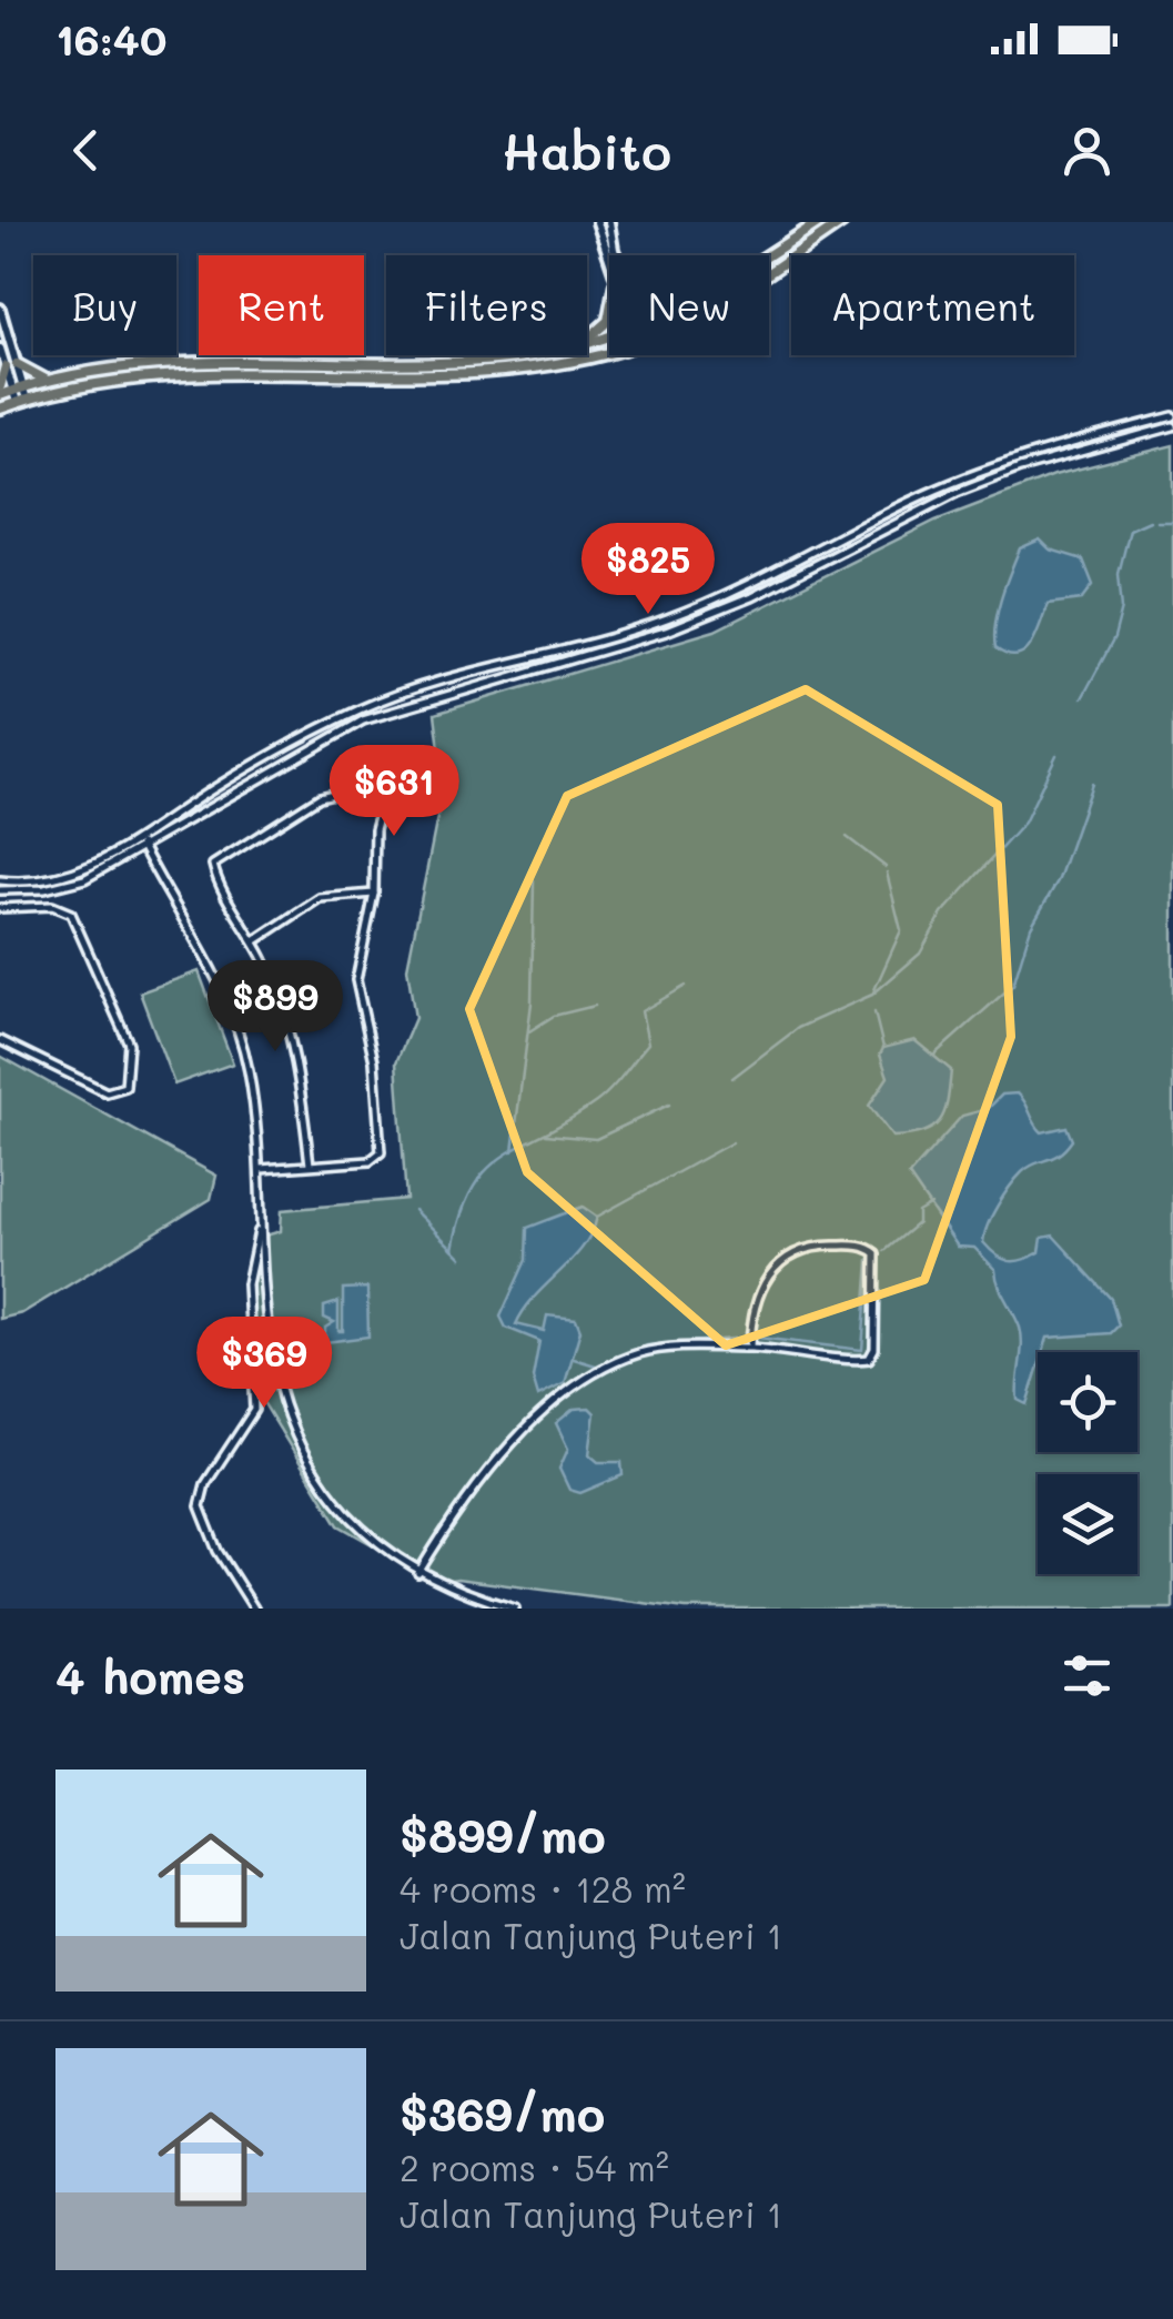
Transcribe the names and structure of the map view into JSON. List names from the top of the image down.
{
  "page": {
    "status": "16:40",
    "header": "Habito",
    "chip": [
      "Buy",
      "Rent",
      "Filters",
      "New",
      "Apartment"
    ],
    "price": [
      "$825",
      "$631",
      "$899",
      "$369"
    ],
    "heading": "4 homes",
    "list": [
      {
        "name": "$899/mo",
        "note": "4 rooms · 128 m² · Jalan Tanjung Puteri 1"
      },
      {
        "name": "$369/mo",
        "note": "2 rooms · 54 m² · Jalan Tanjung Puteri 1"
      }
    ]
  }
}
